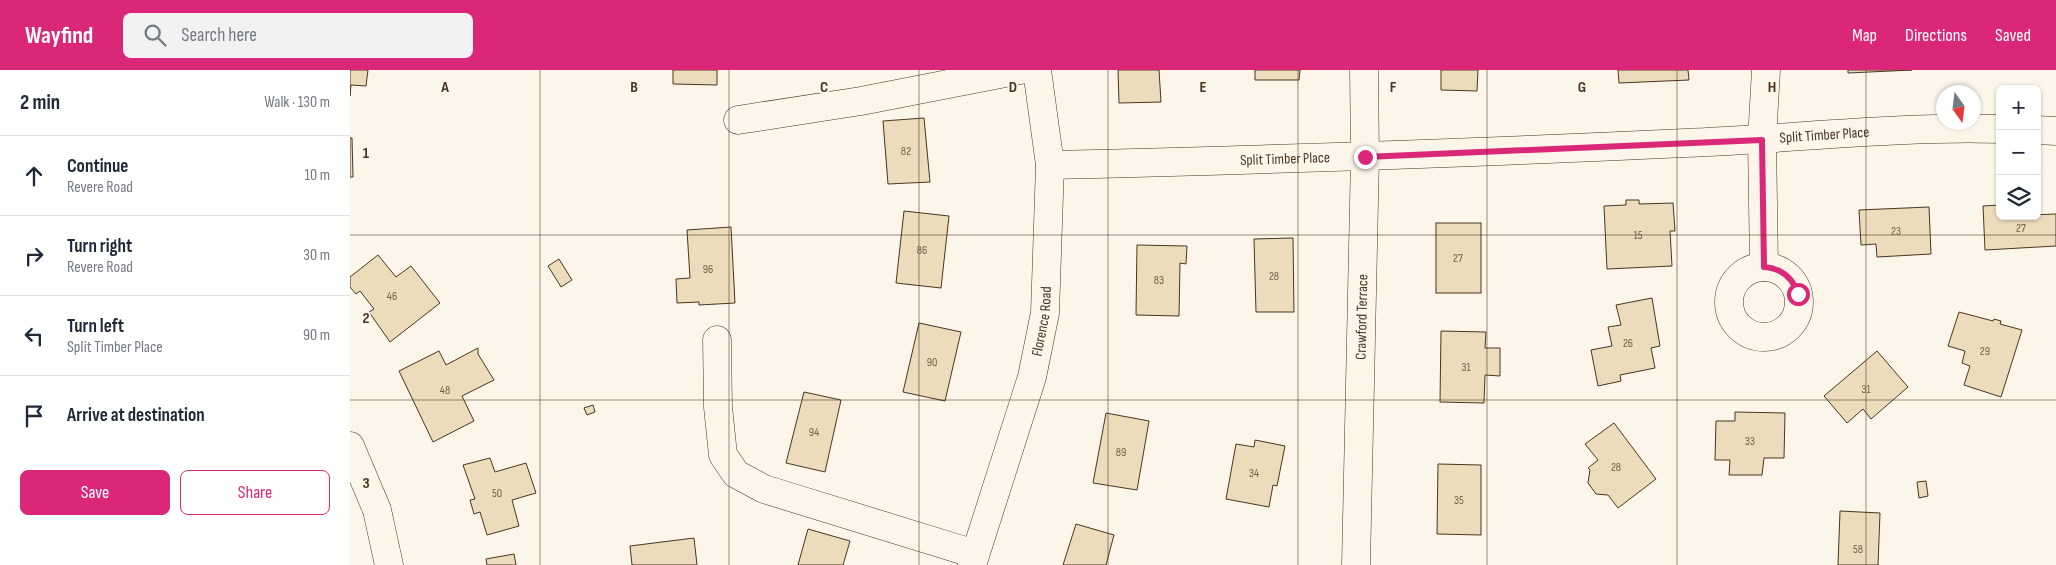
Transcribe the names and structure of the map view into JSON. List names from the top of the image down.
{
  "streets": {
    "street": ["Split Timber Place", "Crawford Terrace", "Florence Road"]
  },
  "crossings": [
    ["Split Timber Place", "Crawford Terrace"],
    ["Split Timber Place", "Florence Road"]
  ],
  "house_numbers": [
    "82",
    "27",
    "23",
    "15",
    "86",
    "27",
    "96",
    "28",
    "83",
    "46",
    "26",
    "29",
    "90",
    "31",
    "31",
    "48",
    "94",
    "33",
    "89",
    "28",
    "34",
    "50",
    "35",
    "58"
  ],
  "north": "bottom",
  "page": {
    "header": "Wayfind",
    "search": "Search here",
    "nav": ["Map", "Directions", "Saved"],
    "heading": ["2 min", "Walk · 130 m"],
    "map_buttons": ["+", "−"],
    "list": [
      ["Continue", "Revere Road", "10 m"],
      ["Turn right", "Revere Road", "30 m"],
      ["Turn left", "Split Timber Place", "90 m"],
      "Arrive at destination"
    ],
    "buttons": ["Save", "Share"]
  },
  "grid": {
    "columns": [
      "A",
      "B",
      "C",
      "D",
      "E",
      "F",
      "G",
      "H"
    ],
    "rows": ["1", "2", "3"]
  }
}
